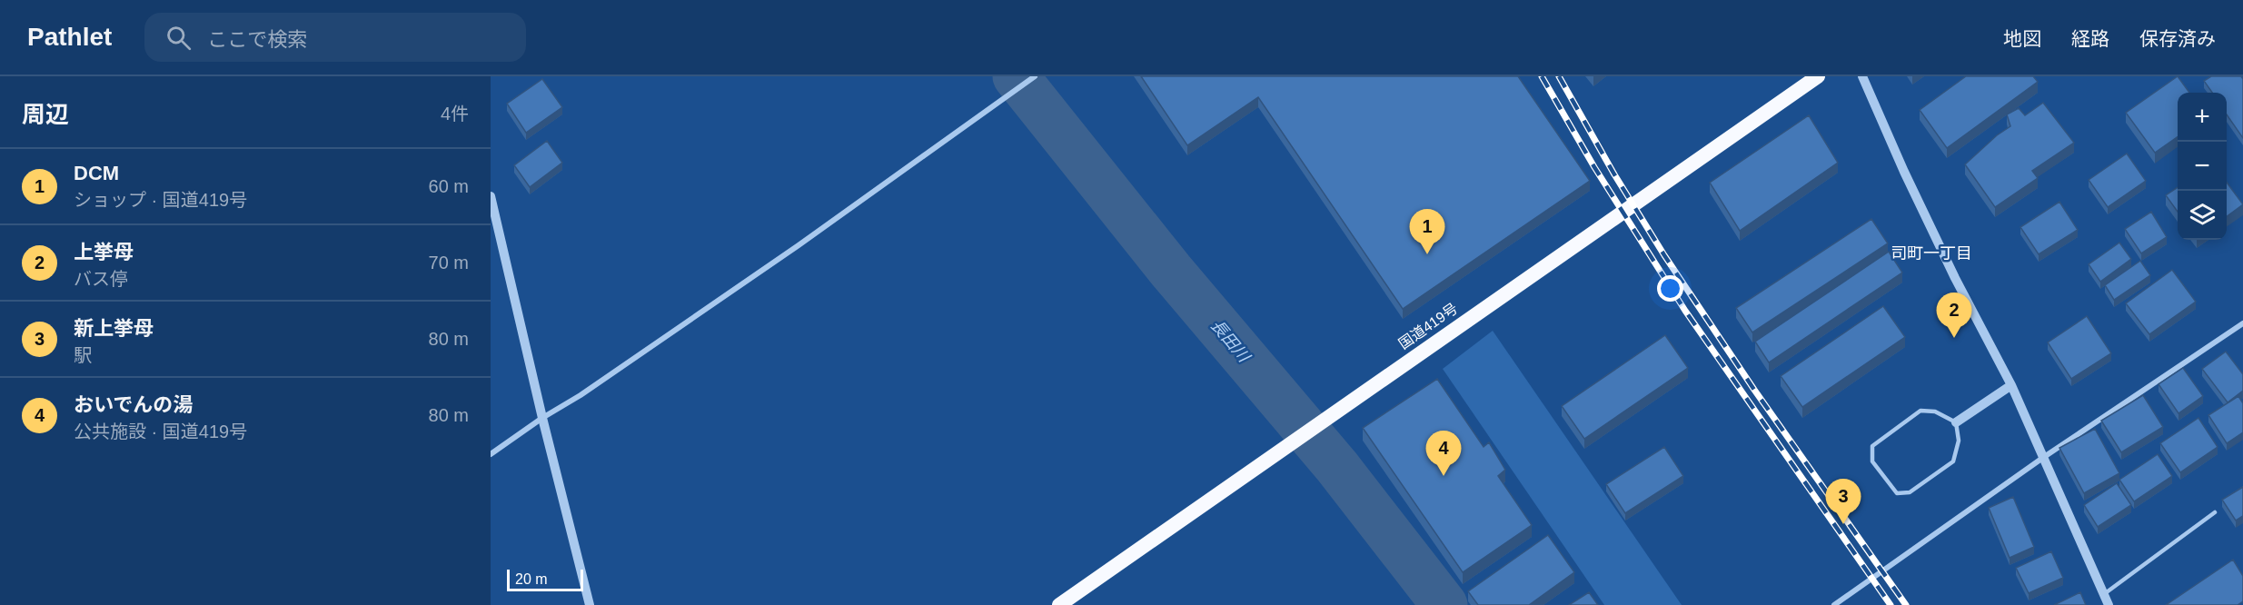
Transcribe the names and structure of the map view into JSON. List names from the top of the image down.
{
  "streets": {
    "highway": ["国道419号"]
  },
  "districts": ["司町一丁目"],
  "water": ["長田川"],
  "scale_bar": "20 m",
  "page": {
    "header": "Pathlet",
    "search": "ここで検索",
    "nav": ["地図", "経路", "保存済み"],
    "heading": ["周辺", "4件"],
    "map_buttons": ["+", "−"],
    "list": [
      {
        "mark": "1",
        "name": "DCM",
        "note": "ショップ · 国道419号",
        "value": "60 m"
      },
      {
        "mark": "2",
        "name": "上挙母",
        "note": "バス停",
        "value": "70 m"
      },
      {
        "mark": "3",
        "name": "新上挙母",
        "note": "駅",
        "value": "80 m"
      },
      {
        "mark": "4",
        "name": "おいでんの湯",
        "note": "公共施設 · 国道419号",
        "value": "80 m"
      }
    ],
    "pins": [
      "1",
      "2",
      "4",
      "3"
    ],
    "scale": "20 m"
  }
}
